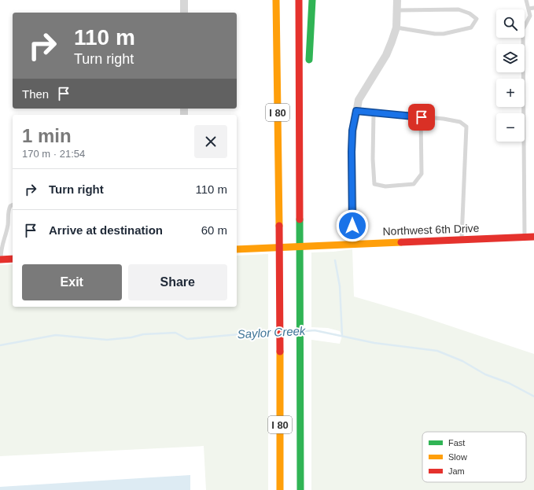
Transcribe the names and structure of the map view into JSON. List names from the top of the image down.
{
  "streets": {
    "main road": ["I 80", "Northwest 6th Drive"]
  },
  "water": ["Saylor Creek"],
  "legend": ["Fast", "Slow", "Jam"],
  "page": {
    "map_buttons": ["+", "−"],
    "turn": ["110 m", "Turn right"],
    "then": "Then",
    "heading": ["1 min", "170 m · 21:54"],
    "list": [
      {
        "name": "Turn right",
        "value": "110 m"
      },
      {
        "name": "Arrive at destination",
        "value": "60 m"
      }
    ],
    "buttons": ["Exit", "Share"]
  }
}
